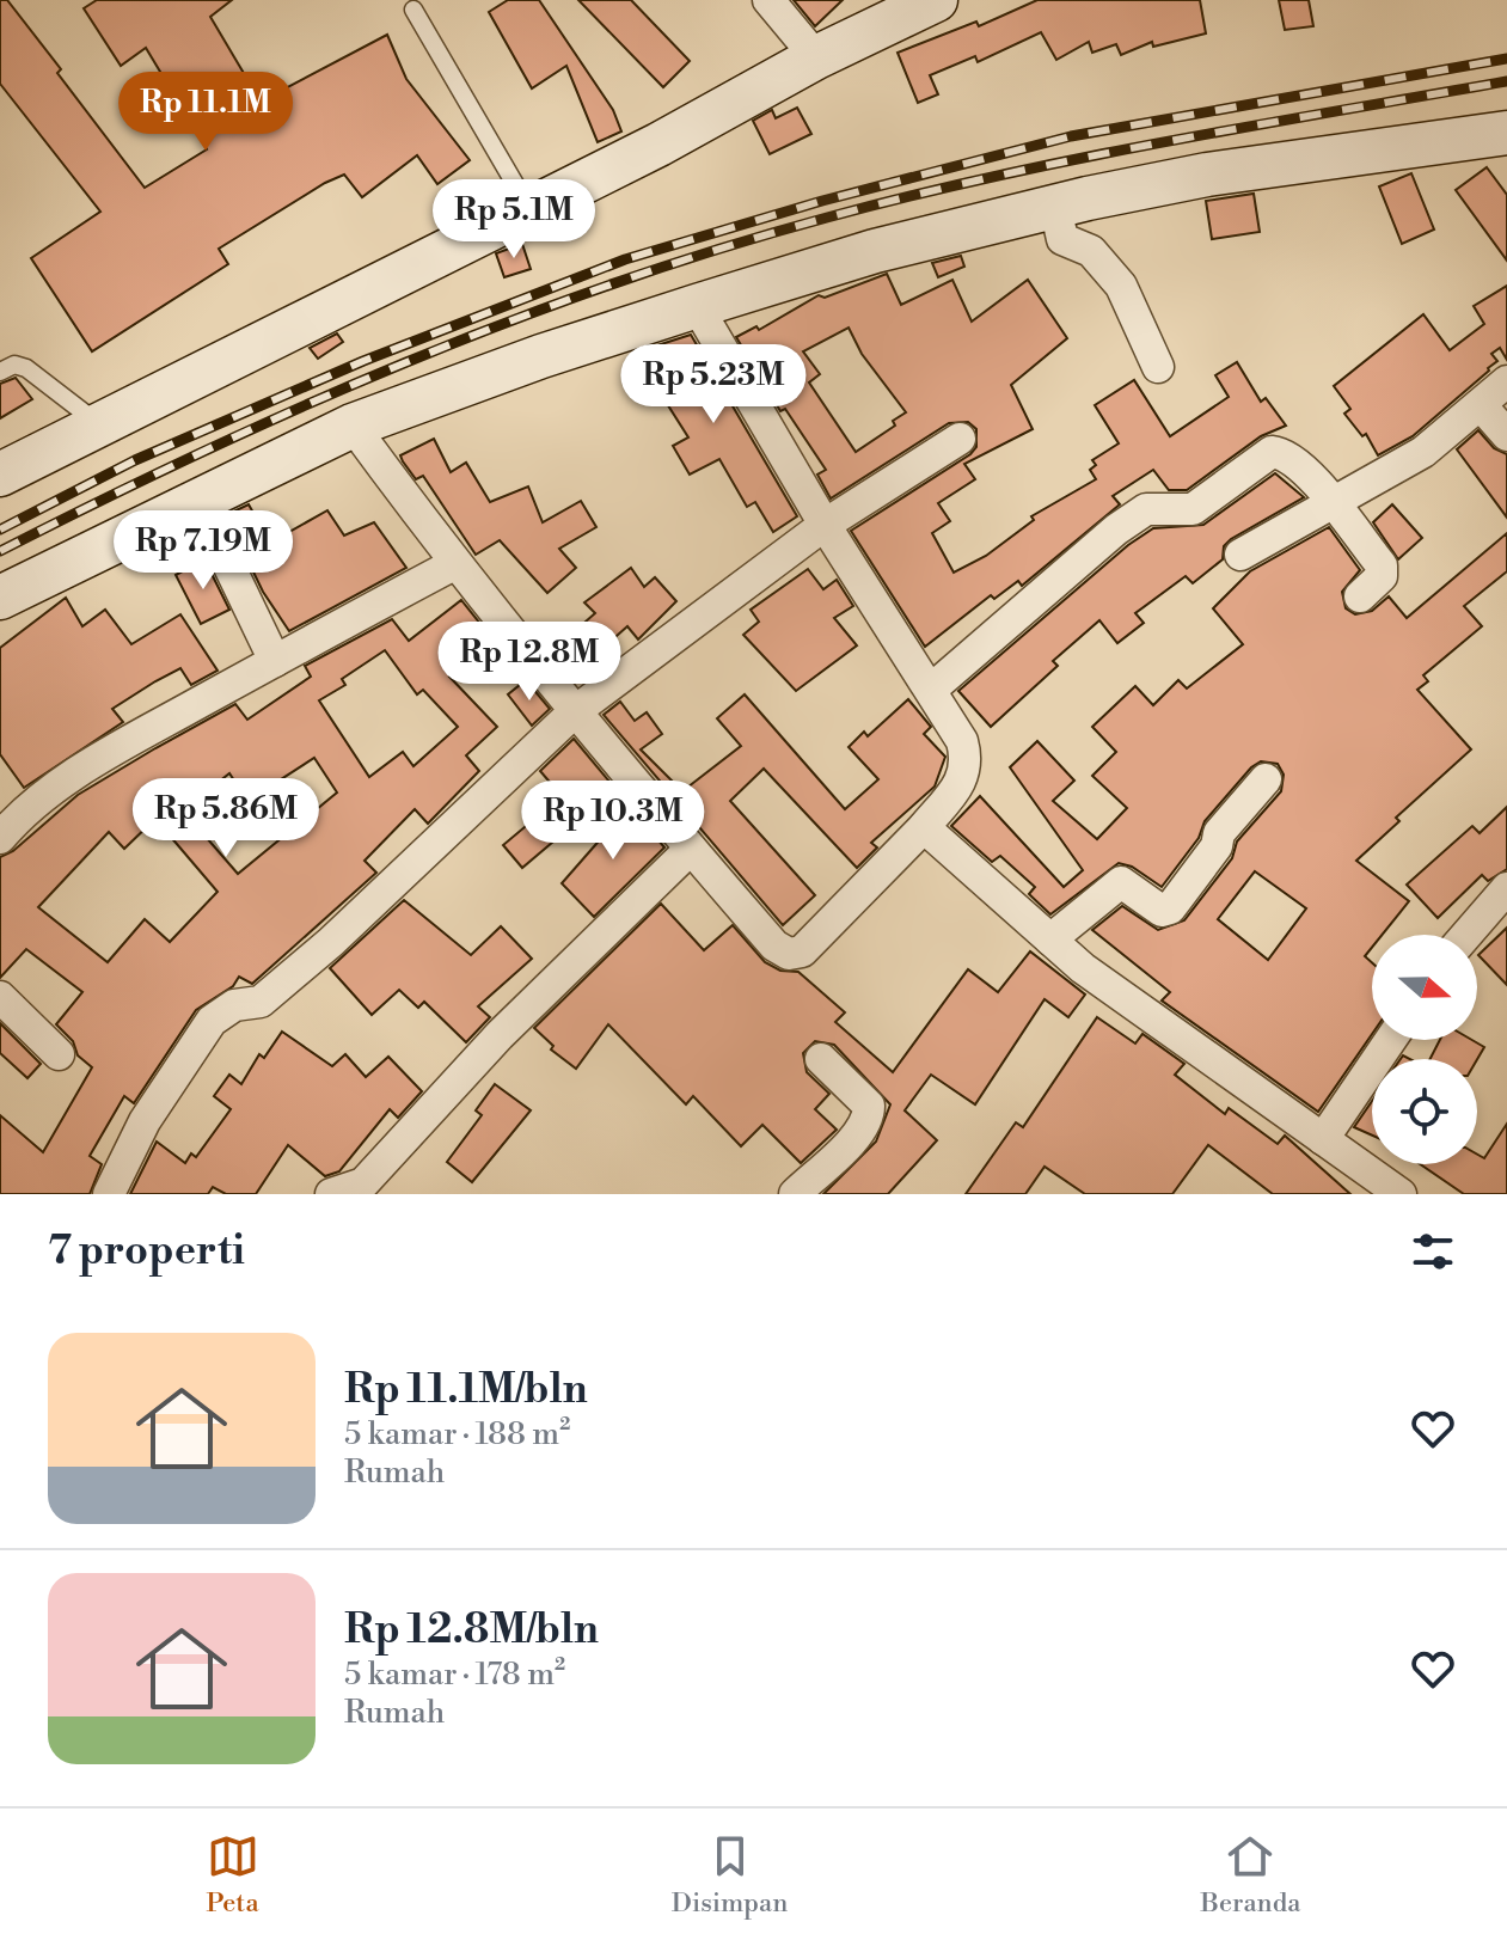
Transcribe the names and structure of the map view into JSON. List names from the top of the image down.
{
  "north": "right",
  "page": {
    "price": [
      "Rp 11.1M",
      "Rp 5.1M",
      "Rp 5.23M",
      "Rp 7.19M",
      "Rp 12.8M",
      "Rp 5.86M",
      "Rp 10.3M"
    ],
    "heading": "7 properti",
    "list": [
      {
        "name": "Rp 11.1M/bln",
        "note": "5 kamar · 188 m² · Rumah"
      },
      {
        "name": "Rp 12.8M/bln",
        "note": "5 kamar · 178 m² · Rumah"
      }
    ],
    "tabs": ["Peta", "Disimpan", "Beranda"]
  }
}
